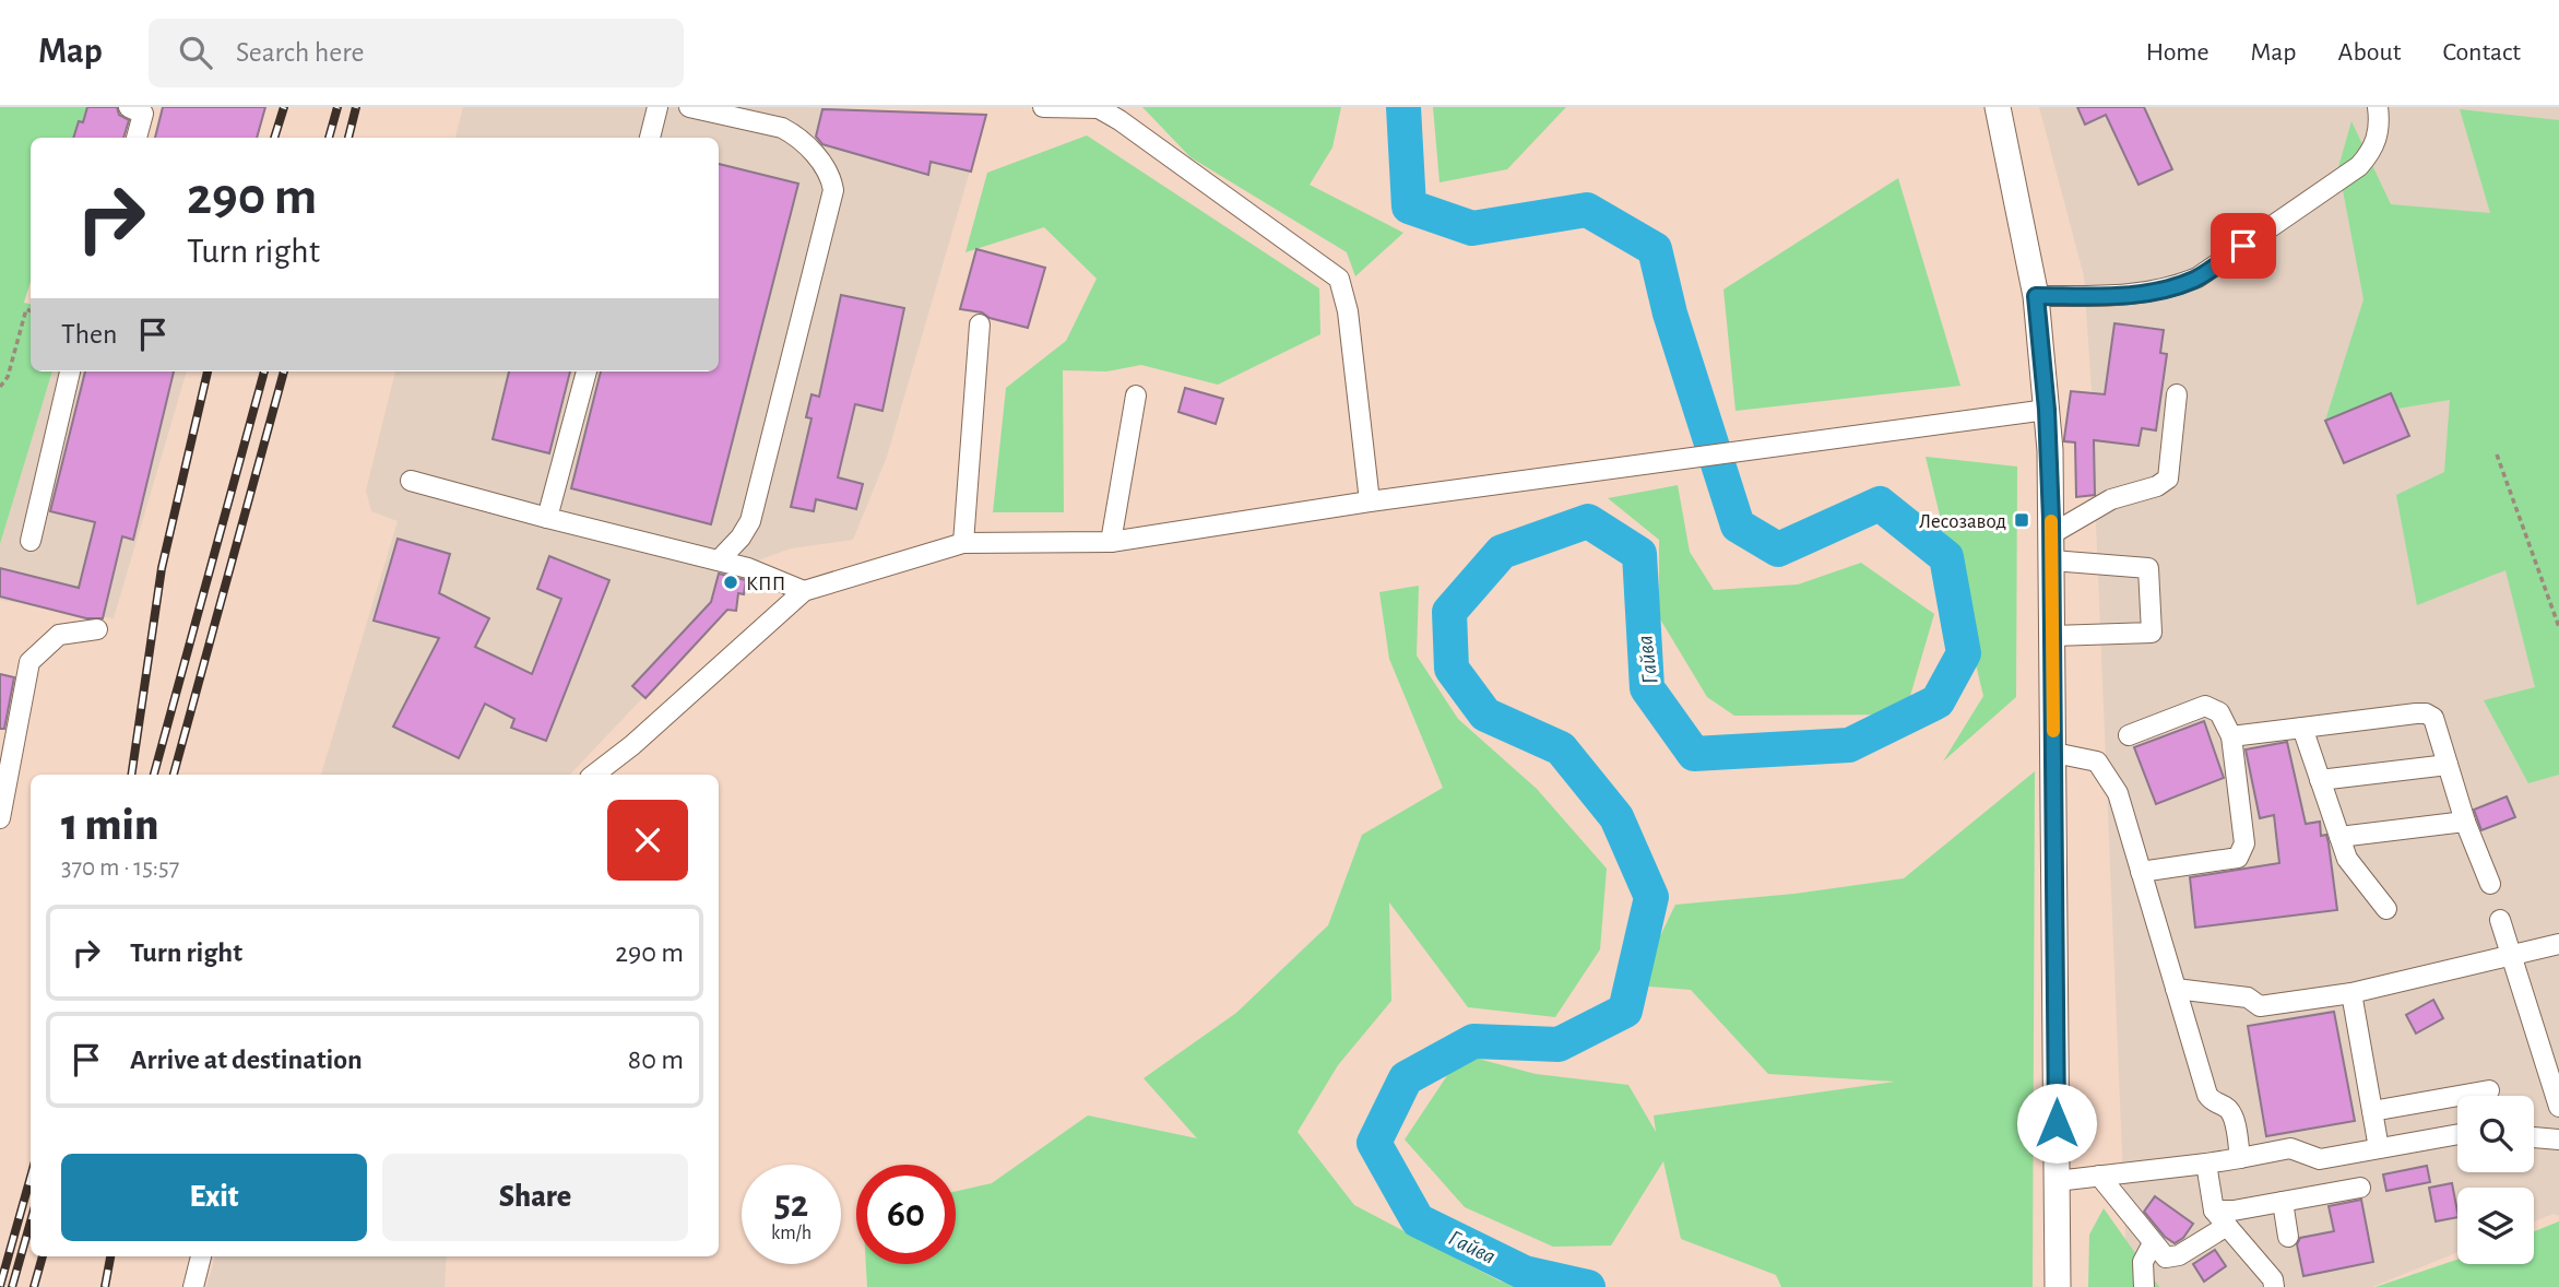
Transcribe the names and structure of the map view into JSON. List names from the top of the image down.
{
  "water": ["Гайва"],
  "places": {
    "transit": ["Лесозавод"],
    "other": ["КПП"]
  },
  "page": {
    "header": "Map",
    "search": "Search here",
    "nav": [
      "Home",
      "Map",
      "About",
      "Contact"
    ],
    "turn": ["290 m", "Turn right"],
    "then": "Then",
    "heading": ["1 min", "370 m · 15:57"],
    "list": [
      {
        "name": "Turn right",
        "value": "290 m"
      },
      {
        "name": "Arrive at destination",
        "value": "80 m"
      }
    ],
    "buttons": ["Exit", "Share"],
    "speed": "52 km/h",
    "limit": "60"
  }
}
